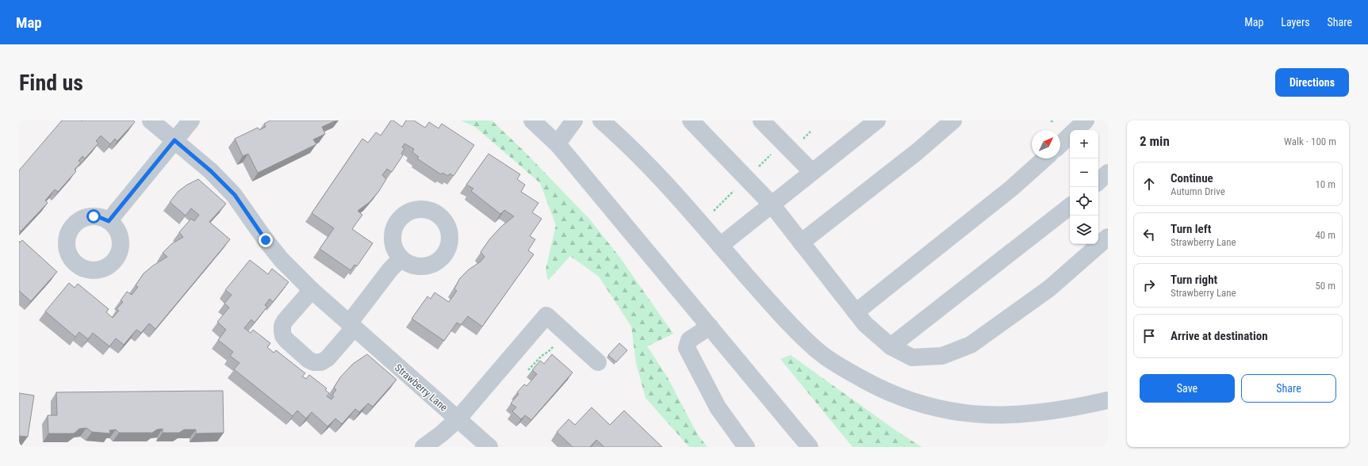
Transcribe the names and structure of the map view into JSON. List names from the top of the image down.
{
  "streets": {
    "street": ["Strawberry Lane"]
  },
  "north": "top right",
  "page": {
    "header": "Map",
    "nav": ["Map", "Layers", "Share"],
    "buttons": [
      "Directions",
      ["Save", "Share"]
    ],
    "title": "Find us",
    "heading": ["2 min", "Walk · 100 m"],
    "map_buttons": ["+", "−"],
    "list": [
      ["Continue", "Autumn Drive", "10 m"],
      ["Turn left", "Strawberry Lane", "40 m"],
      ["Turn right", "Strawberry Lane", "50 m"],
      "Arrive at destination"
    ]
  }
}
